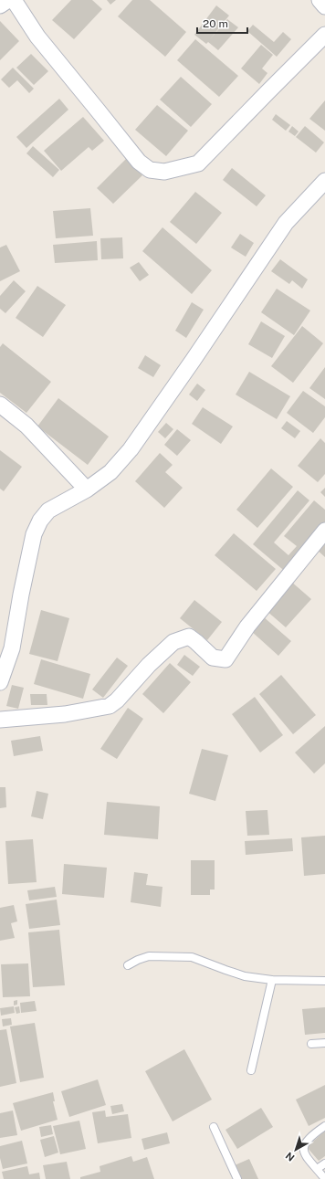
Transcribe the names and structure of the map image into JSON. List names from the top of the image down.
{
  "scale_bar": "20 m",
  "north": "bottom left"
}
